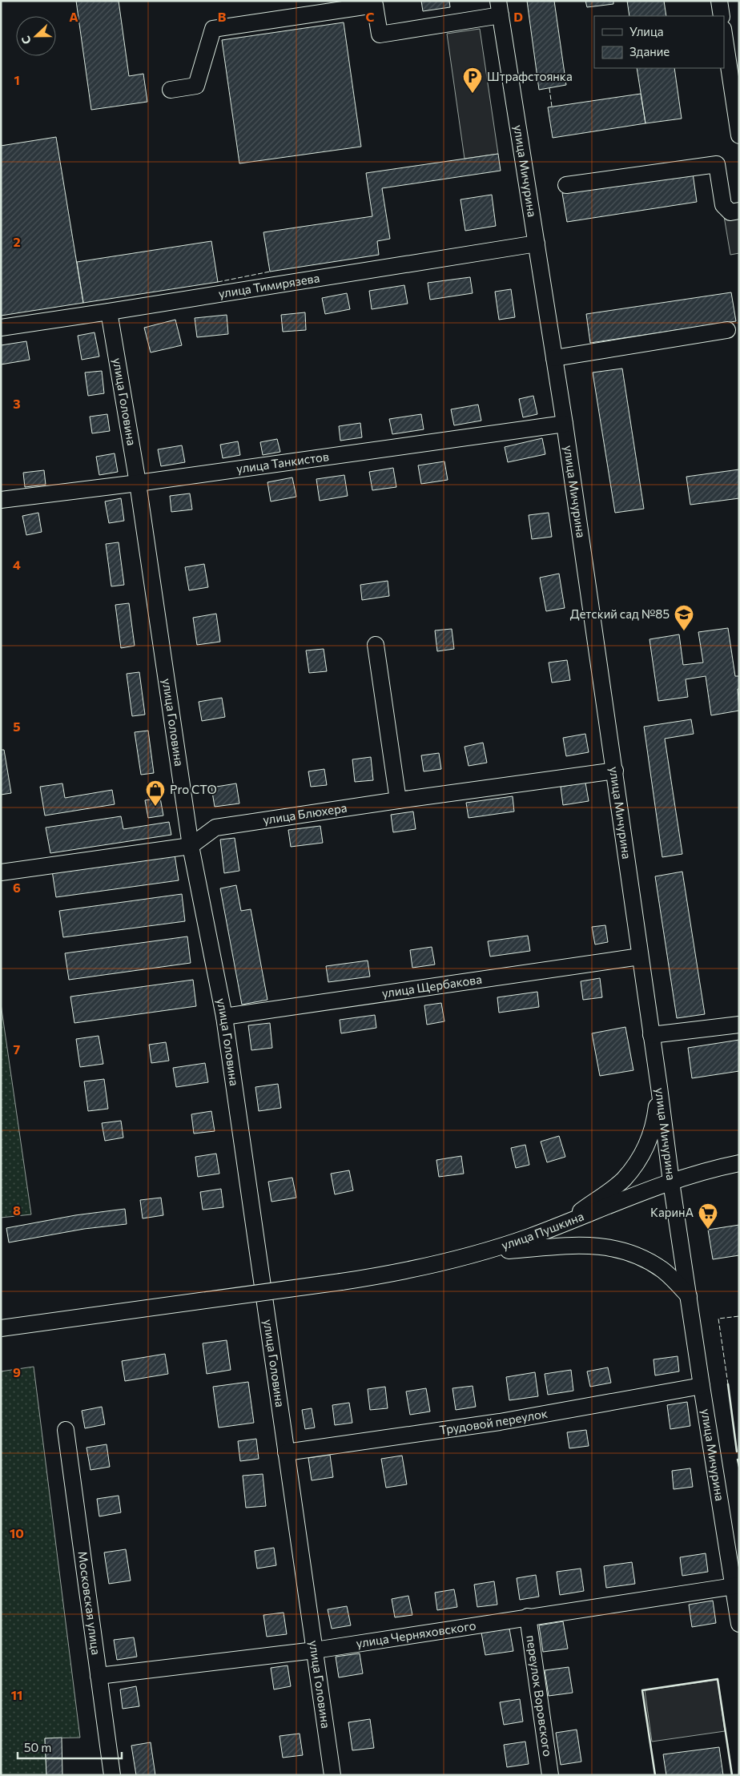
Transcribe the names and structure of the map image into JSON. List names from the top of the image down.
{
  "streets": {
    "street": [
      "улица Мичурина",
      "улица Тимирязева",
      "улица Головина",
      "улица Танкистов",
      "улица Блюхера",
      "улица Щербакова",
      "улица Пушкина",
      "Трудовой переулок",
      "Московская улица",
      "улица Черняховского",
      "переулок Воровского"
    ]
  },
  "crossings": [
    ["улица Мичурина", "улица Тимирязева"],
    ["улица Мичурина", "улица Танкистов"],
    ["улица Мичурина", "улица Блюхера"],
    ["улица Мичурина", "улица Щербакова"],
    ["улица Мичурина", "улица Пушкина"],
    ["улица Мичурина", "Трудовой переулок"],
    ["улица Мичурина", "улица Черняховского"],
    ["улица Тимирязева", "улица Головина"],
    ["улица Головина", "улица Танкистов"],
    ["улица Головина", "улица Блюхера"],
    ["улица Головина", "улица Щербакова"],
    ["улица Головина", "Трудовой переулок"],
    ["улица Головина", "улица Черняховского"],
    ["Московская улица", "улица Черняховского"],
    ["улица Черняховского", "переулок Воровского"]
  ],
  "places": {
    "parking": ["Штрафстоянка"],
    "school or university": ["Детский сад №85"],
    "shop": ["Pro СТО"],
    "supermarket": ["КаринА"]
  },
  "legend": ["Улица", "Здание"],
  "scale_bar": "50 m",
  "north": "left",
  "grid": {
    "columns": [
      "A",
      "B",
      "C",
      "D"
    ],
    "rows": [
      "1",
      "2",
      "3",
      "4",
      "5",
      "6",
      "7",
      "8",
      "9",
      "10",
      "11"
    ]
  }
}
